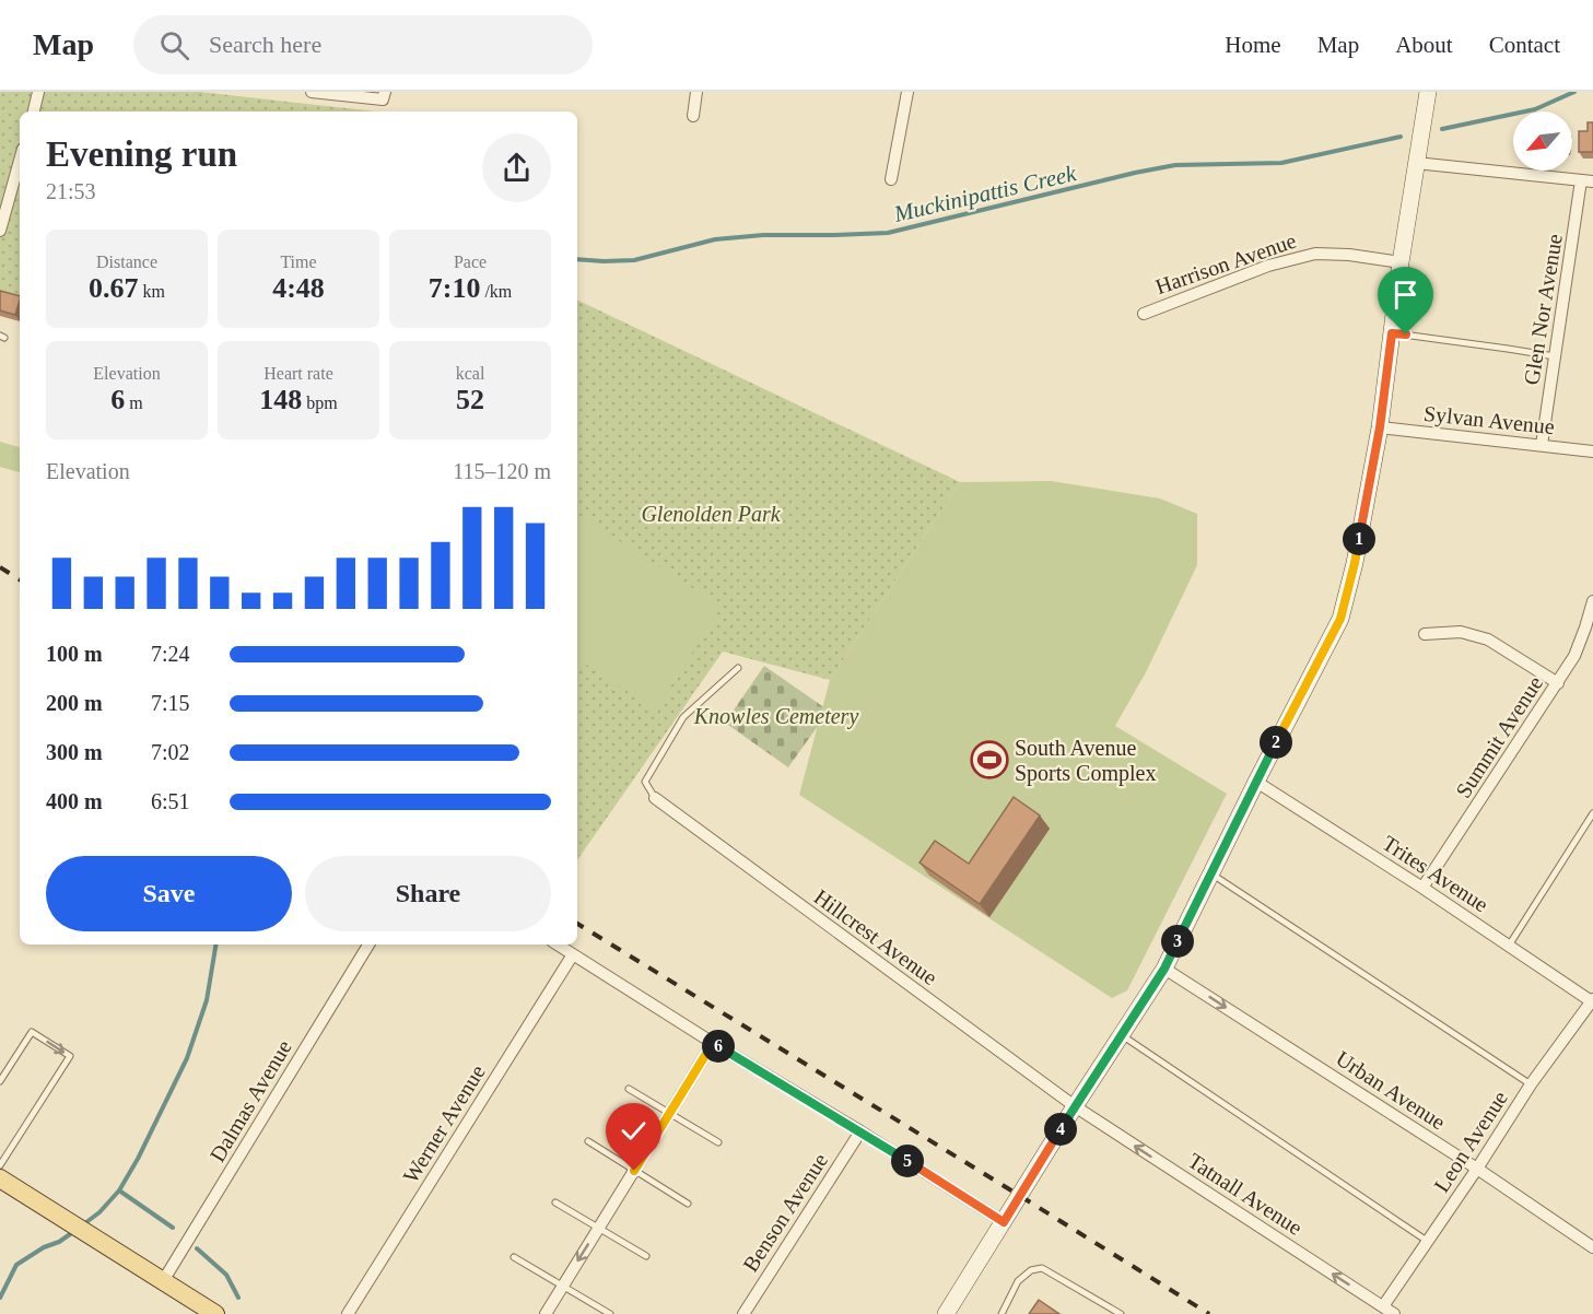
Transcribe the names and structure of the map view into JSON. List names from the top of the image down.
{
  "streets": {
    "street": [
      "Harrison Avenue",
      "Glen Nor Avenue",
      "Sylvan Avenue",
      "Summit Avenue",
      "Trites Avenue",
      "Hillcrest Avenue",
      "Urban Avenue",
      "Dalmas Avenue",
      "Werner Avenue",
      "Leon Avenue",
      "Tatnall Avenue",
      "Benson Avenue"
    ]
  },
  "crossings": [
    ["Glen Nor Avenue", "Sylvan Avenue"],
    ["Summit Avenue", "Trites Avenue"],
    ["Trites Avenue", "Leon Avenue"],
    ["Hillcrest Avenue", "Tatnall Avenue"],
    ["Urban Avenue", "Leon Avenue"],
    ["Leon Avenue", "Tatnall Avenue"]
  ],
  "one_way": ["Urban Avenue", "Tatnall Avenue"],
  "water": ["Muckinipattis Creek"],
  "parks": ["Glenolden Park", "Knowles Cemetery"],
  "places": {
    "sports": ["South Avenue Sports Complex"]
  },
  "north": "bottom left",
  "page": {
    "header": "Map",
    "search": "Search here",
    "nav": [
      "Home",
      "Map",
      "About",
      "Contact"
    ],
    "heading": ["Evening run", "21:53"],
    "stats": [
      ["Distance", "0.67 km"],
      ["Time", "4:48"],
      ["Pace", "7:10 /km"],
      ["Elevation", "6 m"],
      ["Heart rate", "148 bpm"],
      ["kcal", "52"]
    ],
    "chart": ["Elevation", "115–120 m"],
    "pins": [
      "1",
      "2",
      "3",
      "6",
      "4",
      "5"
    ],
    "list": [
      {
        "name": "100 m",
        "note": "7:24"
      },
      {
        "name": "200 m",
        "note": "7:15"
      },
      {
        "name": "300 m",
        "note": "7:02"
      },
      {
        "name": "400 m",
        "note": "6:51"
      }
    ],
    "buttons": ["Save", "Share"]
  }
}
